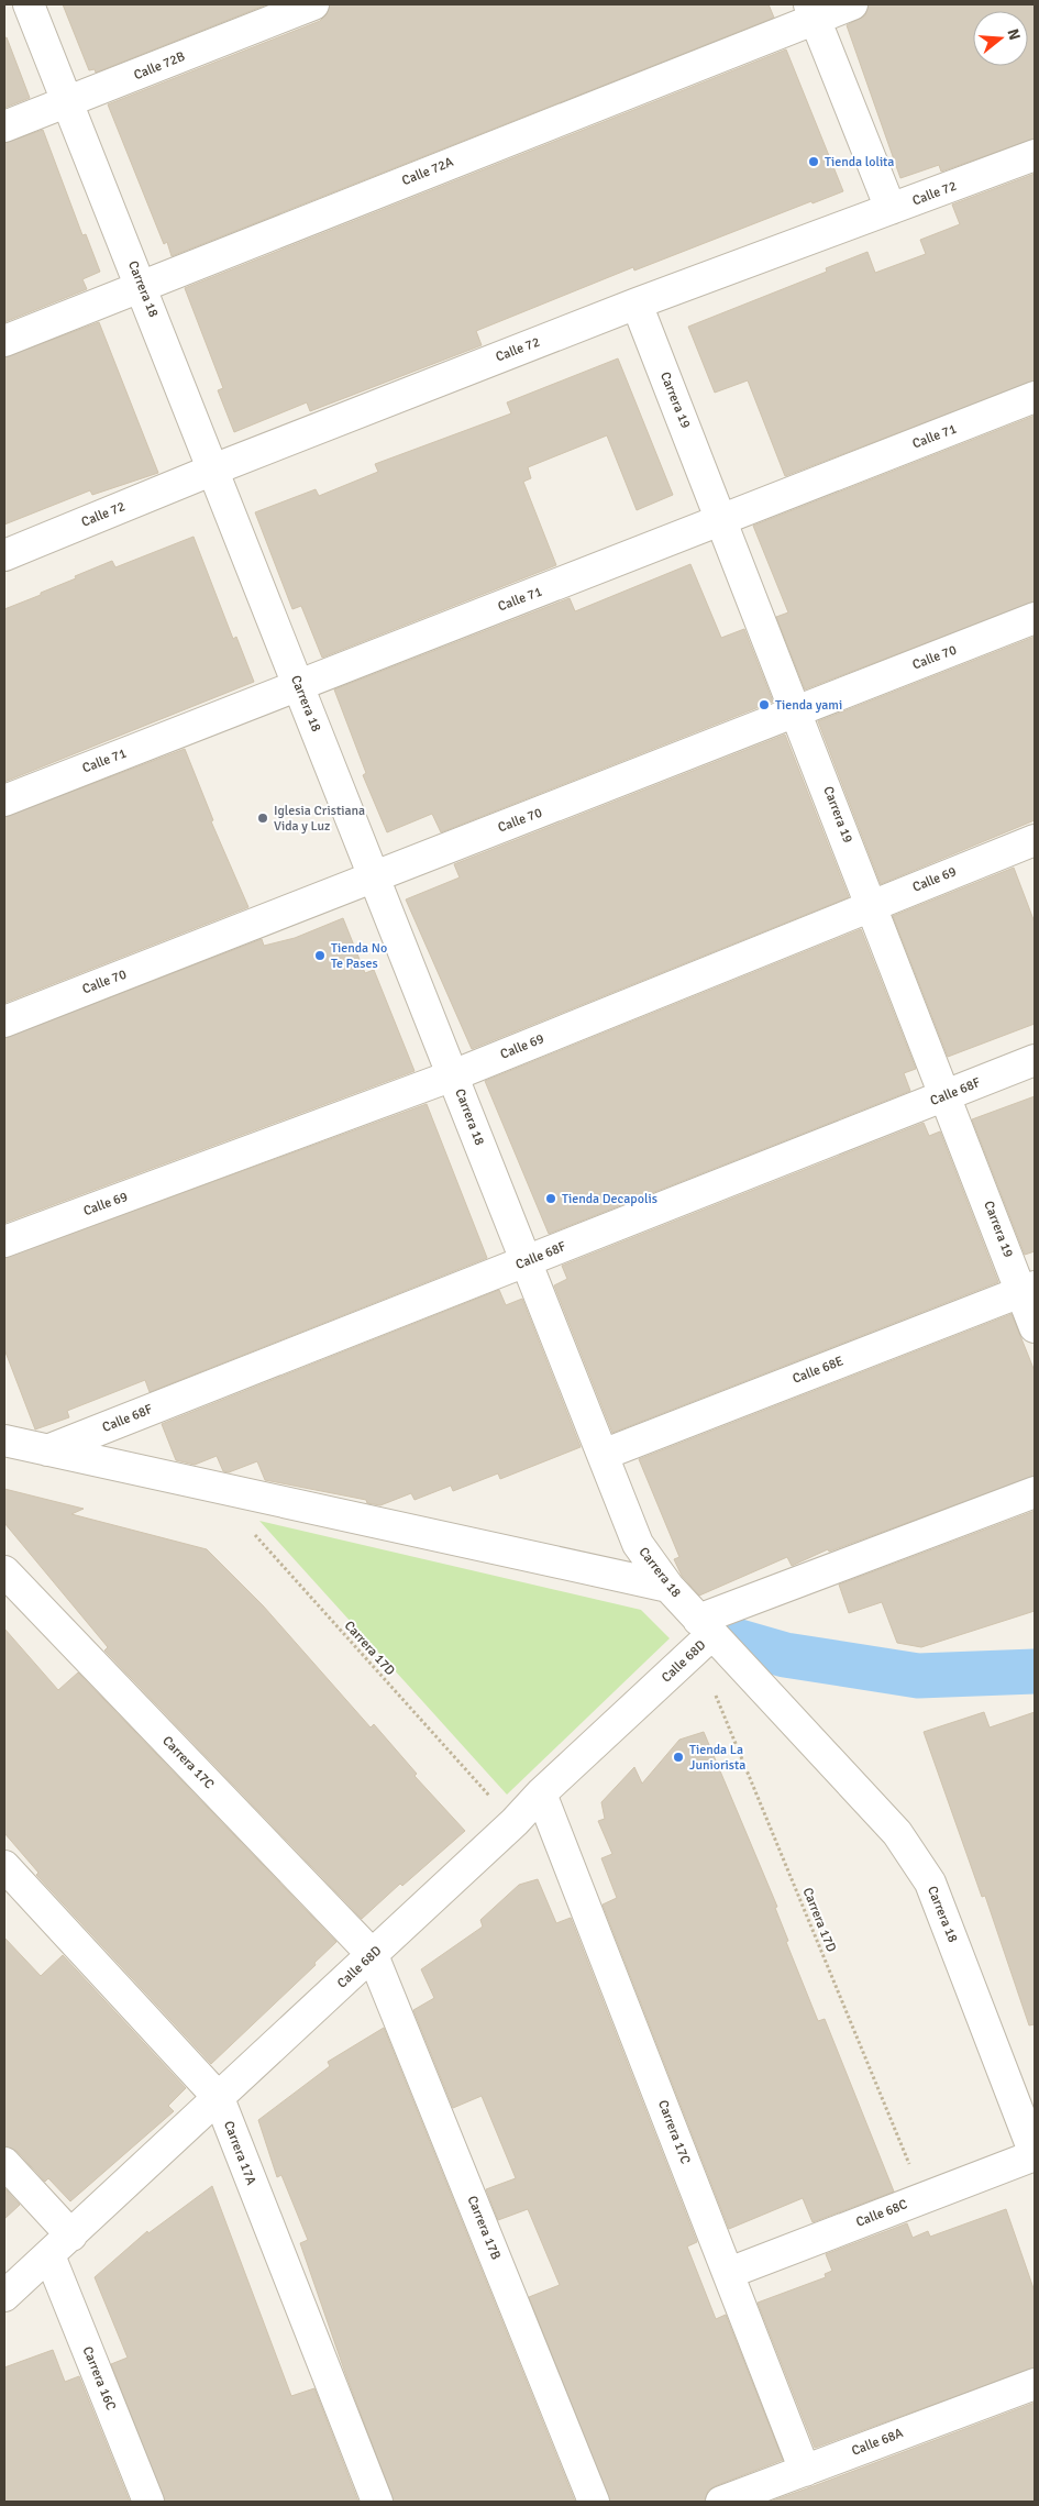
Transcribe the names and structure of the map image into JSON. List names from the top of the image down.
{
  "streets": {
    "street": [
      "Calle 72B",
      "Calle 72A",
      "Calle 72",
      "Carrera 18",
      "Carrera 19",
      "Calle 71",
      "Calle 70",
      "Calle 69",
      "Calle 68F",
      "Calle 68E",
      "Calle 68D",
      "Carrera 17C",
      "Carrera 17A",
      "Calle 68C",
      "Carrera 17B",
      "Carrera 16C",
      "Calle 68A"
    ],
    "path": ["Carrera 17D"]
  },
  "crossings": [
    ["Calle 72B", "Carrera 18"],
    ["Calle 72A", "Carrera 18"],
    ["Calle 72", "Carrera 18"],
    ["Calle 72", "Carrera 19"],
    ["Carrera 18", "Calle 71"],
    ["Carrera 18", "Calle 70"],
    ["Carrera 18", "Calle 69"],
    ["Carrera 18", "Calle 68F"],
    ["Carrera 18", "Calle 68E"],
    ["Carrera 18", "Carrera 17D"],
    ["Carrera 18", "Calle 68D"],
    ["Carrera 18", "Calle 68C"],
    ["Carrera 19", "Calle 71"],
    ["Carrera 19", "Calle 70"],
    ["Carrera 19", "Calle 69"],
    ["Carrera 19", "Calle 68F"],
    ["Carrera 19", "Calle 68E"],
    ["Carrera 17D", "Calle 68D"],
    ["Carrera 17D", "Calle 68C"],
    ["Calle 68D", "Carrera 17C"],
    ["Calle 68D", "Carrera 17A"],
    ["Calle 68D", "Carrera 17B"],
    ["Calle 68D", "Carrera 16C"],
    ["Carrera 17C", "Calle 68C"],
    ["Carrera 17C", "Carrera 17B"],
    ["Carrera 17C", "Calle 68A"]
  ],
  "places": [
    "Tienda lolita",
    "Tienda yami",
    "Iglesia Cristiana Vida y Luz",
    "Tienda No Te Pases",
    "Tienda Decapolis",
    "Tienda La Juniorista"
  ],
  "north": "right"
}
